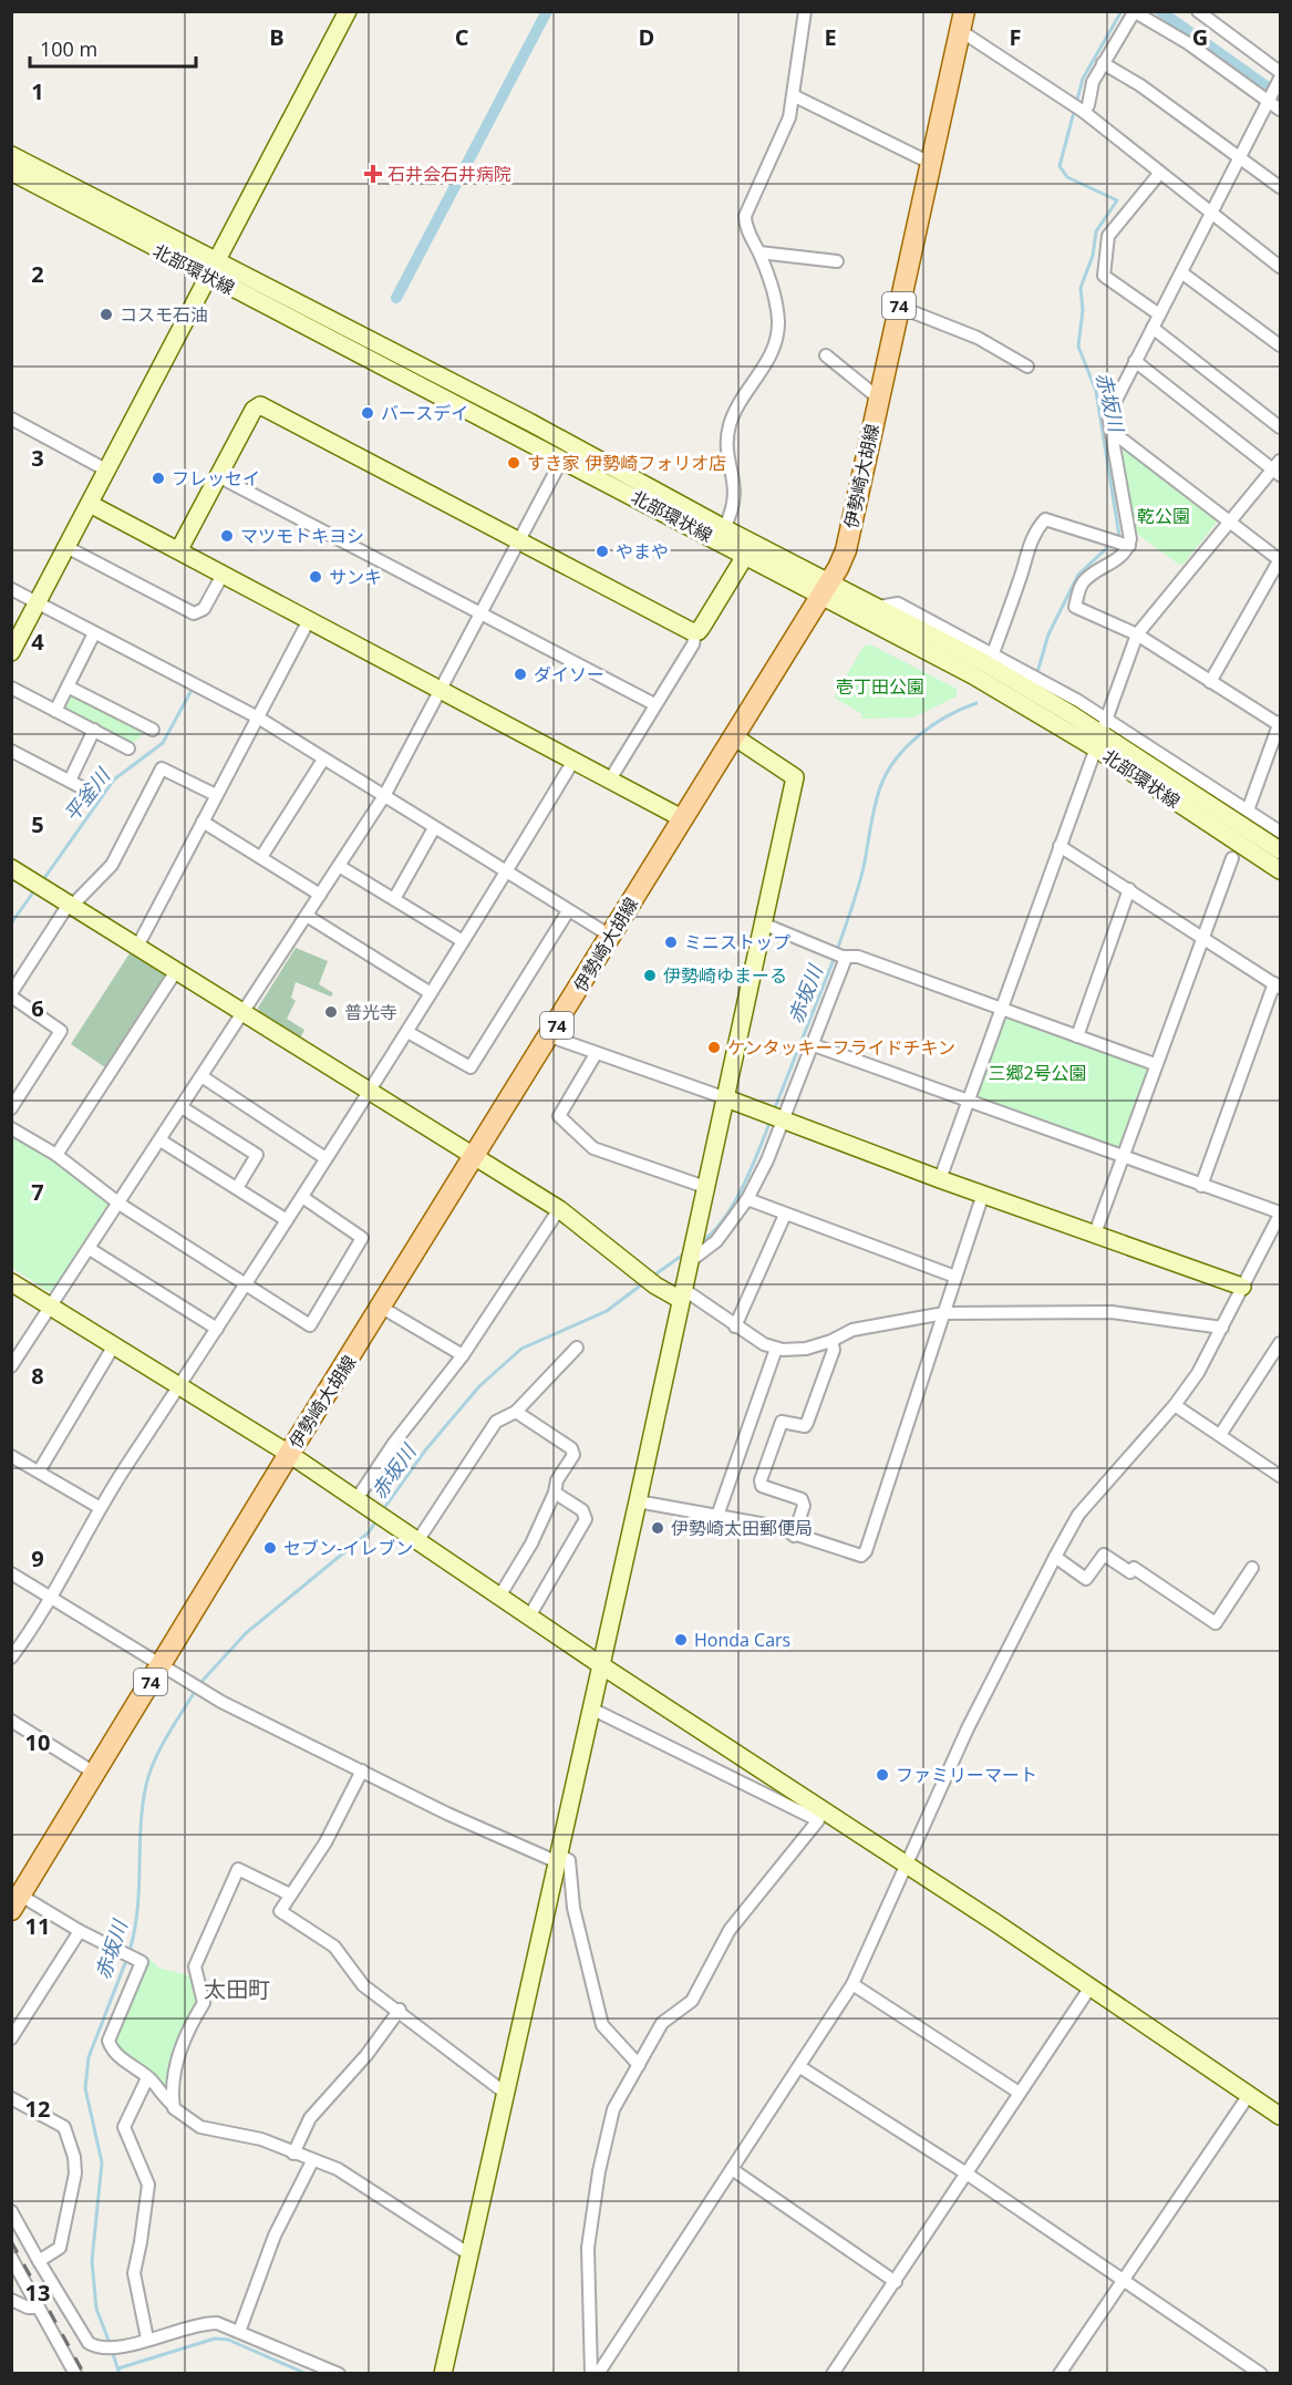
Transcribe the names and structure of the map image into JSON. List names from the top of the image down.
{
  "streets": {
    "main road": ["74", "伊勢崎大胡線"],
    "street": ["北部環状線"]
  },
  "crossings": [
    ["北部環状線", "伊勢崎大胡線"]
  ],
  "districts": ["太田町"],
  "water": ["赤坂川", "平釜川"],
  "parks": ["乾公園", "壱丁田公園", "三郷2号公園"],
  "places": {
    "health": ["石井会石井病院"],
    "other": [
      "コスモ石油",
      "バースデイ",
      "すき家 伊勢崎フォリオ店",
      "フレッセイ",
      "マツモトキヨシ",
      "やまや",
      "サンキ",
      "ダイソー",
      "ミニストップ",
      "伊勢崎ゆまーる",
      "普光寺",
      "ケンタッキーフライドチキン",
      "伊勢崎太田郵便局",
      "セブン-イレブン",
      "Honda Cars",
      "ファミリーマート"
    ]
  },
  "scale_bar": "100 m",
  "grid": {
    "columns": [
      "B",
      "C",
      "D",
      "E",
      "F",
      "G"
    ],
    "rows": [
      "1",
      "2",
      "3",
      "4",
      "5",
      "6",
      "7",
      "8",
      "9",
      "10",
      "11",
      "12",
      "13"
    ]
  }
}
